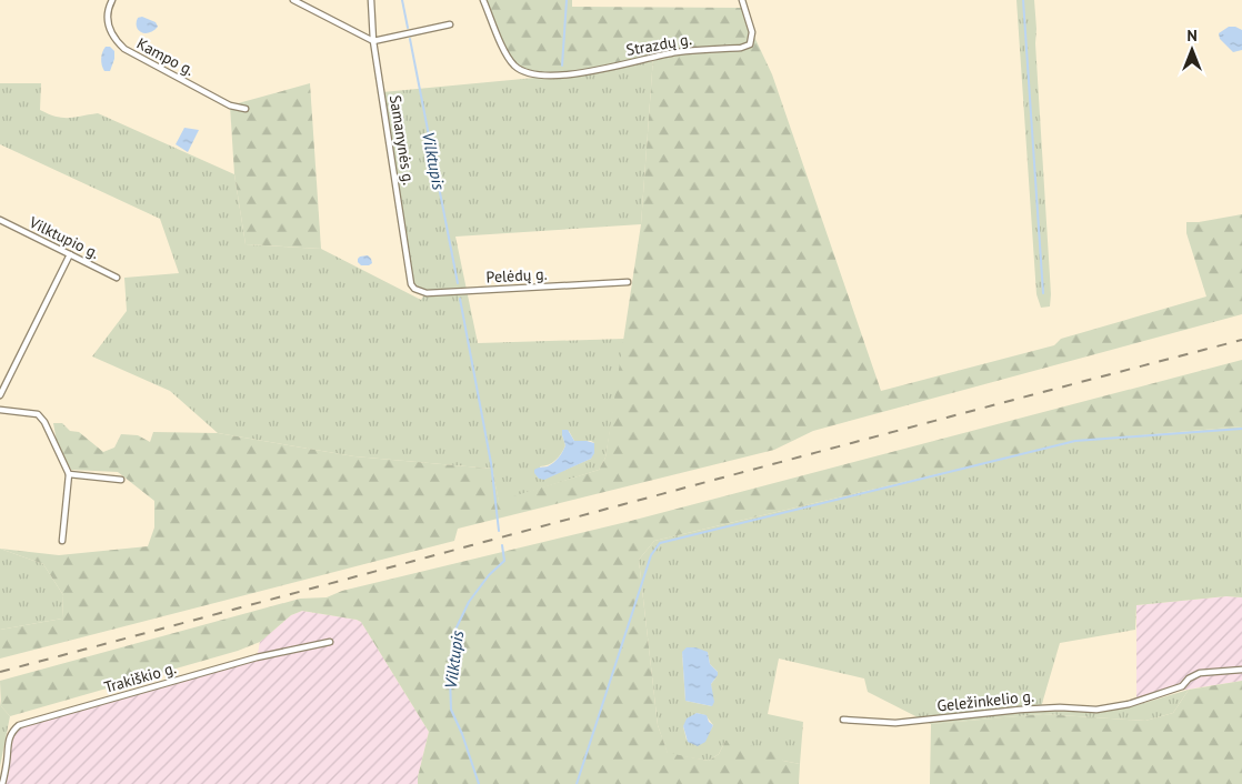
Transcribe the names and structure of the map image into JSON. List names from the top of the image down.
{
  "streets": {
    "street": [
      "Strazdų g.",
      "Kampo g.",
      "Samanynės g.",
      "Vilktupio g.",
      "Pelėdų g.",
      "Trakiškio g.",
      "Geležinkelio g."
    ]
  },
  "crossings": [
    ["Samanynės g.", "Pelėdų g."]
  ],
  "water": ["Vilktupis"],
  "north": "top"
}
